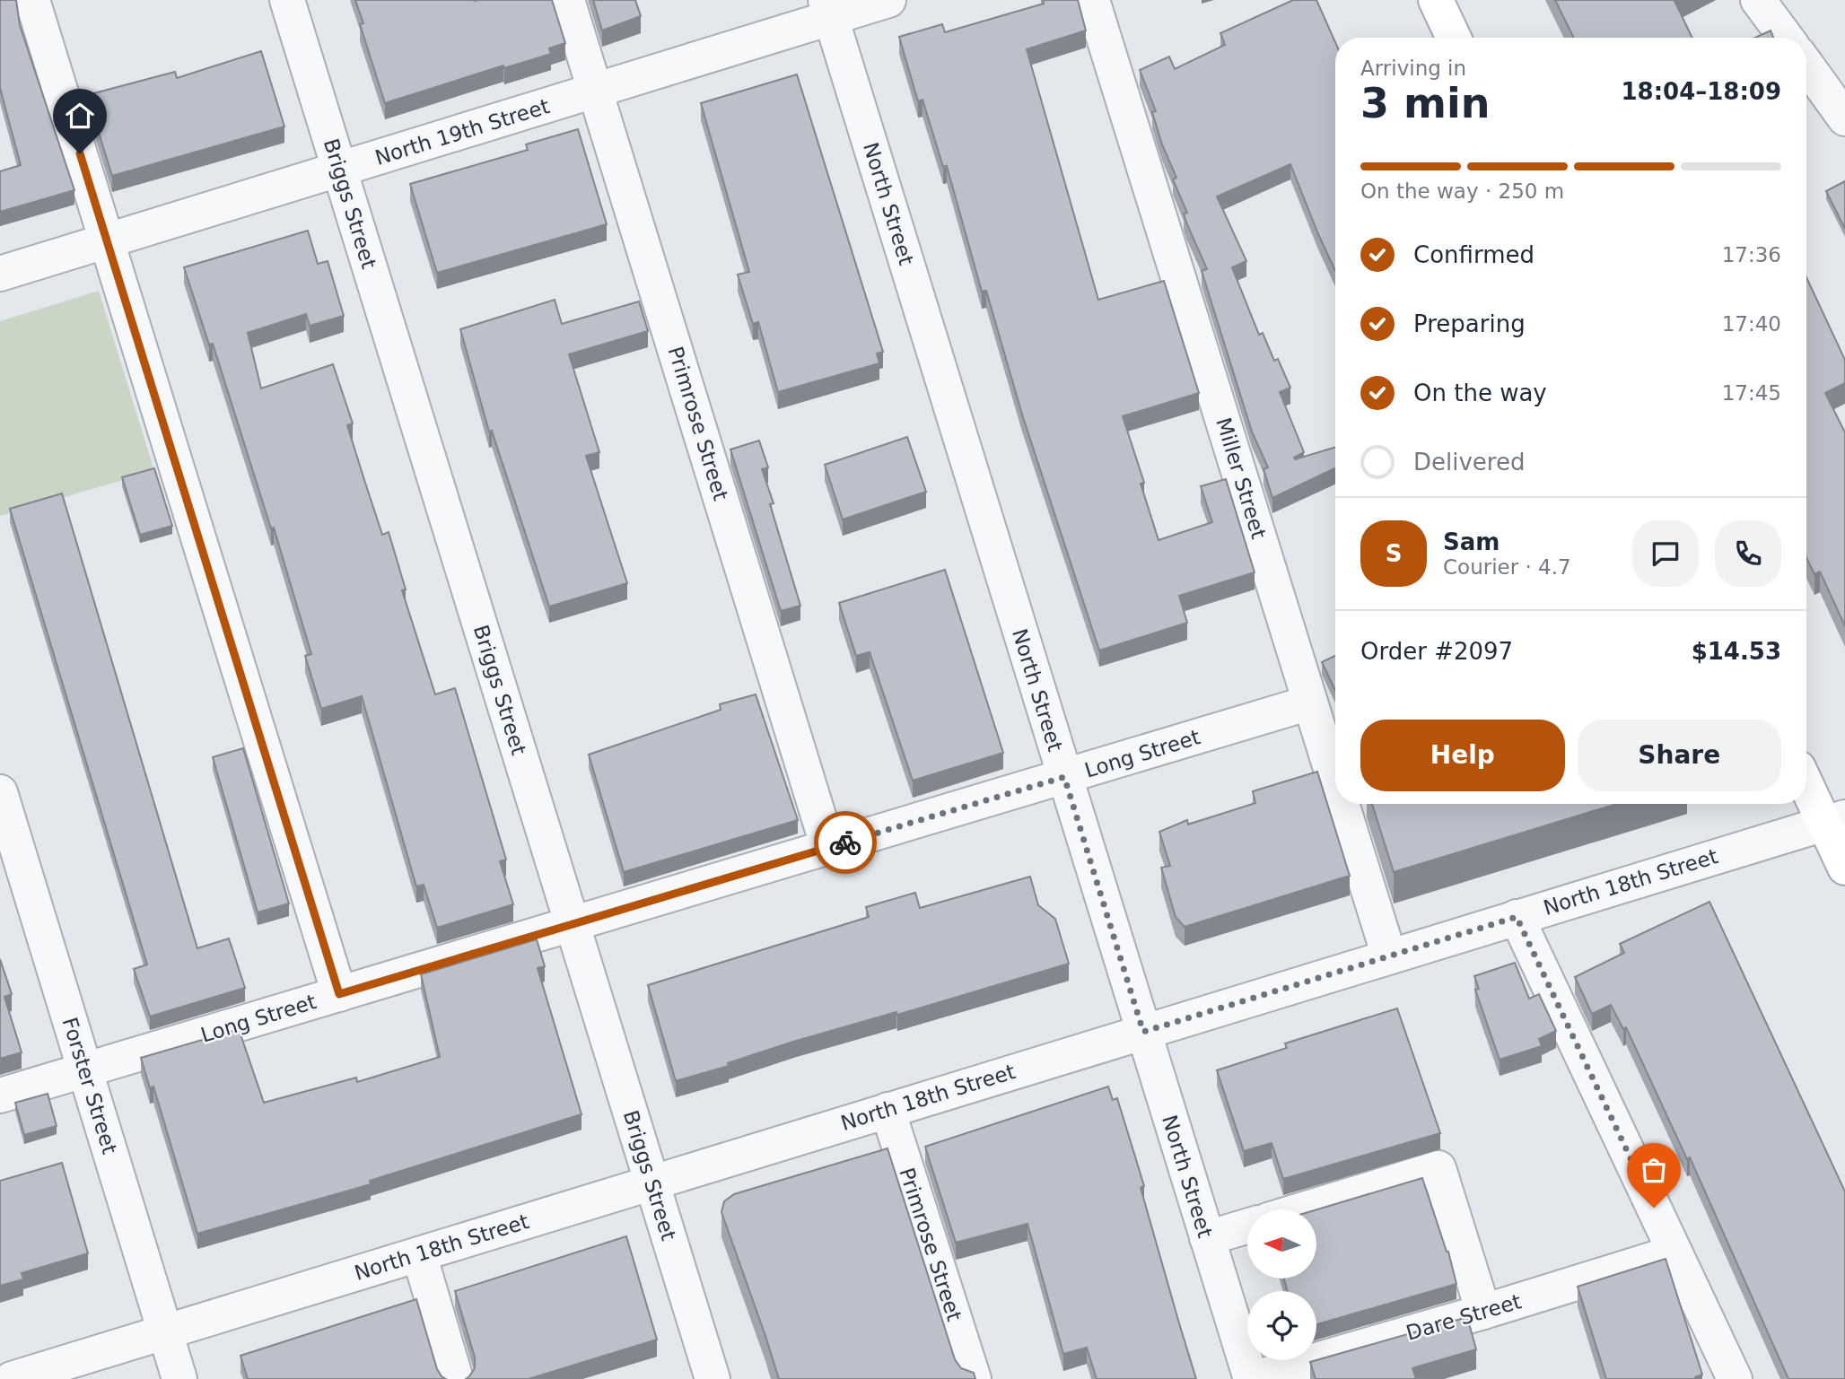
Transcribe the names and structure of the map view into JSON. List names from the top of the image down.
{
  "streets": {
    "street": [
      "North 19th Street",
      "Briggs Street",
      "North Street",
      "Primrose Street",
      "Miller Street",
      "Long Street",
      "North 18th Street",
      "Forster Street",
      "Dare Street"
    ]
  },
  "crossings": [
    ["North 19th Street", "Briggs Street"],
    ["North 19th Street", "North Street"],
    ["North 19th Street", "Primrose Street"],
    ["Briggs Street", "Long Street"],
    ["Briggs Street", "North 18th Street"],
    ["North Street", "Long Street"],
    ["North Street", "North 18th Street"],
    ["North Street", "Dare Street"],
    ["Primrose Street", "Long Street"],
    ["Primrose Street", "North 18th Street"],
    ["Miller Street", "Long Street"],
    ["Miller Street", "North 18th Street"],
    ["Long Street", "Forster Street"],
    ["North 18th Street", "Forster Street"]
  ],
  "north": "left",
  "page": {
    "heading": ["3 min", "Arriving in", "18:04–18:09"],
    "panel": [
      "Sam",
      "Courier · 4.7",
      "Order #2097",
      "$14.53"
    ],
    "bar": "On the way · 250 m",
    "list": [
      ["Confirmed", "17:36"],
      ["Preparing", "17:40"],
      ["On the way", "17:45"],
      "Delivered"
    ],
    "round": "S",
    "buttons": ["Help", "Share"]
  }
}
